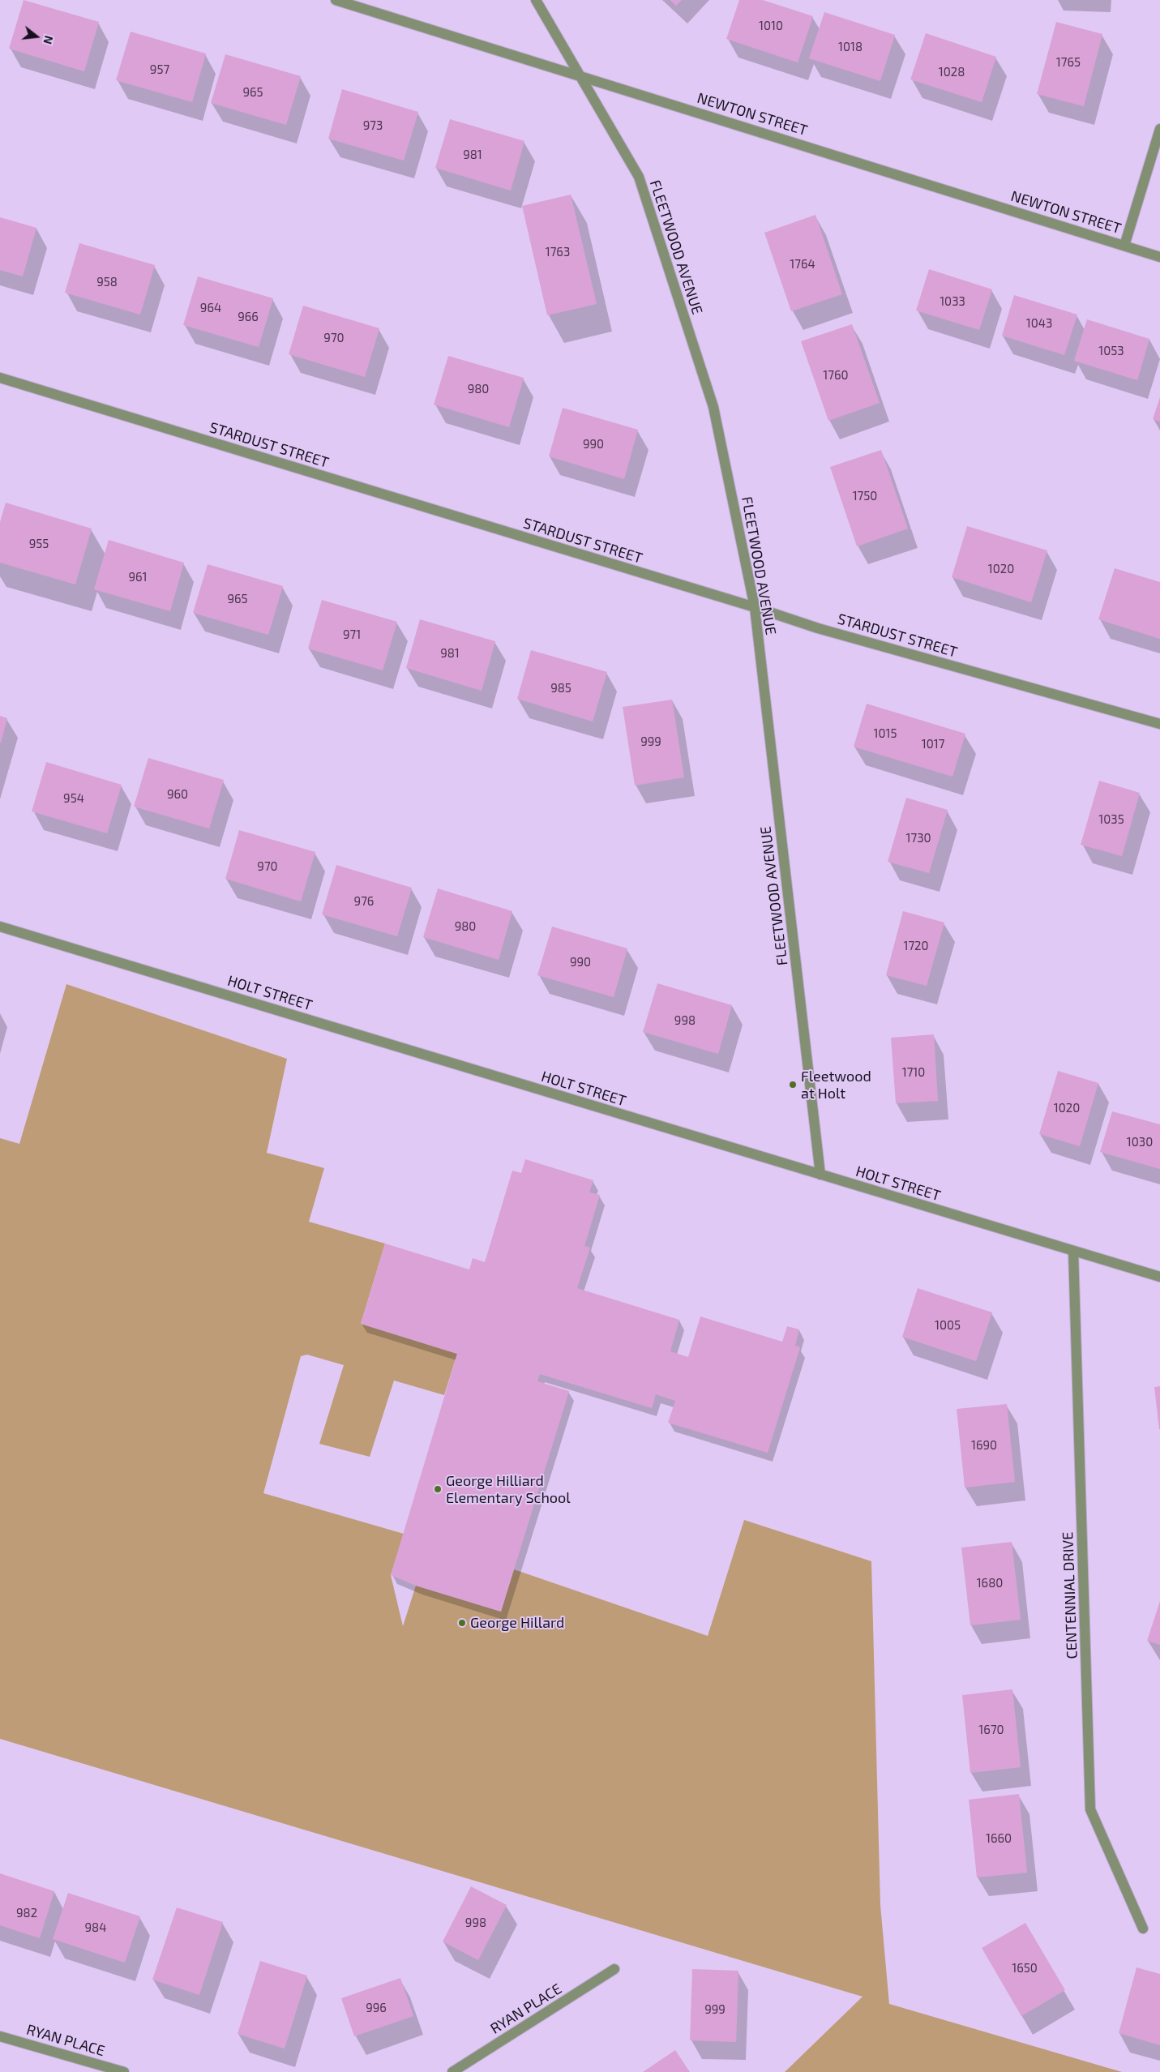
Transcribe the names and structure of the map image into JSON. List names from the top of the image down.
{
  "streets": {
    "street": [
      "NEWTON STREET",
      "FLEETWOOD AVENUE",
      "STARDUST STREET",
      "HOLT STREET",
      "CENTENNIAL DRIVE",
      "RYAN PLACE"
    ]
  },
  "crossings": [
    ["NEWTON STREET", "FLEETWOOD AVENUE"],
    ["FLEETWOOD AVENUE", "STARDUST STREET"],
    ["FLEETWOOD AVENUE", "HOLT STREET"],
    ["HOLT STREET", "CENTENNIAL DRIVE"]
  ],
  "places": ["Fleetwood at Holt", "George Hilliard Elementary School", "George Hillard"],
  "house_numbers": [
    "1010",
    "1018",
    "1765",
    "957",
    "1028",
    "965",
    "973",
    "981",
    "1763",
    "1764",
    "958",
    "1033",
    "964",
    "966",
    "1043",
    "970",
    "1053",
    "1760",
    "980",
    "990",
    "1750",
    "955",
    "1020",
    "961",
    "965",
    "971",
    "981",
    "985",
    "1015",
    "999",
    "1017",
    "960",
    "954",
    "1035",
    "1730",
    "970",
    "976",
    "980",
    "1720",
    "990",
    "998",
    "1710",
    "1020",
    "1030",
    "1005",
    "1690",
    "1680",
    "1670",
    "1660",
    "982",
    "998",
    "984",
    "1650",
    "996",
    "999"
  ],
  "north": "right"
}
